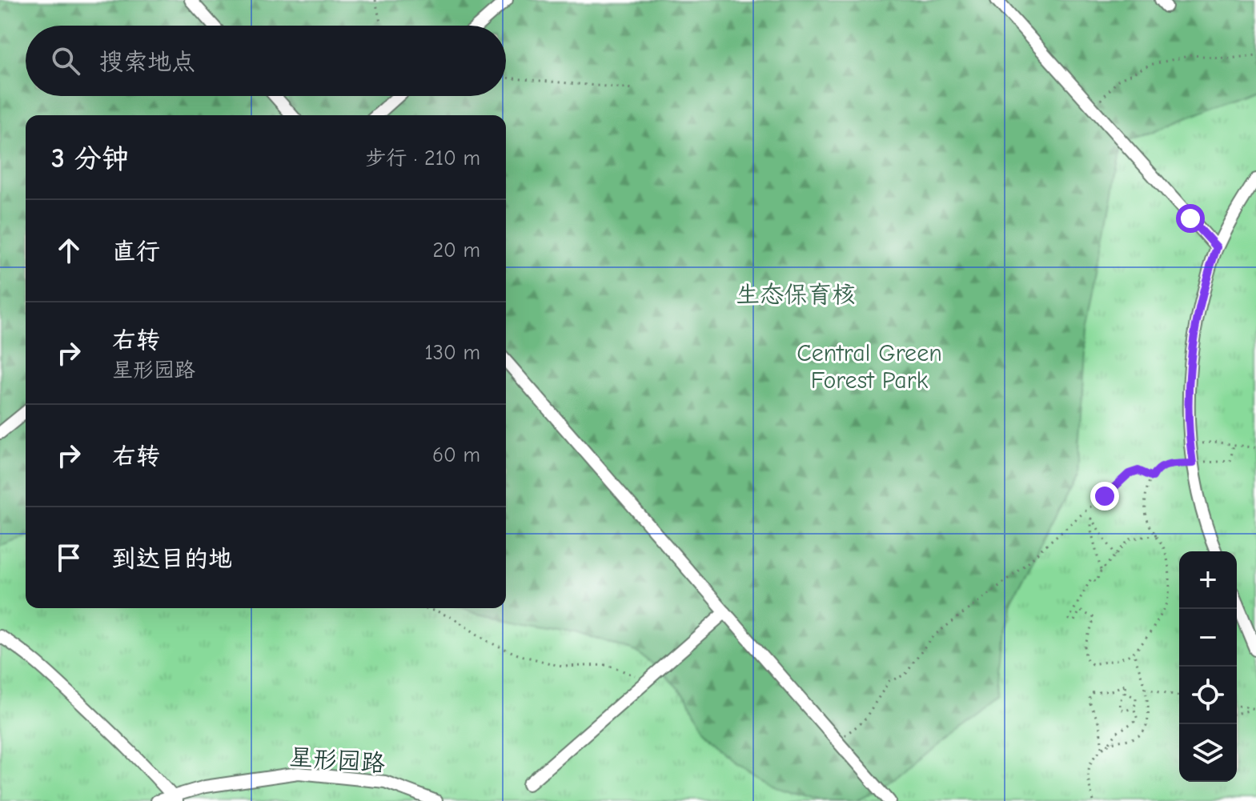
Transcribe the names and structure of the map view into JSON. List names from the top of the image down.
{
  "streets": {
    "street": ["星形园路"]
  },
  "parks": ["生态保育核", "Central Green Forest Park"],
  "page": {
    "search": "搜索地点",
    "heading": ["3 分钟", "步行 · 210 m"],
    "list": [
      ["直行", "20 m"],
      ["右转", "星形园路", "130 m"],
      ["右转", "60 m"],
      "到达目的地"
    ],
    "map_buttons": ["+", "−"]
  }
}
